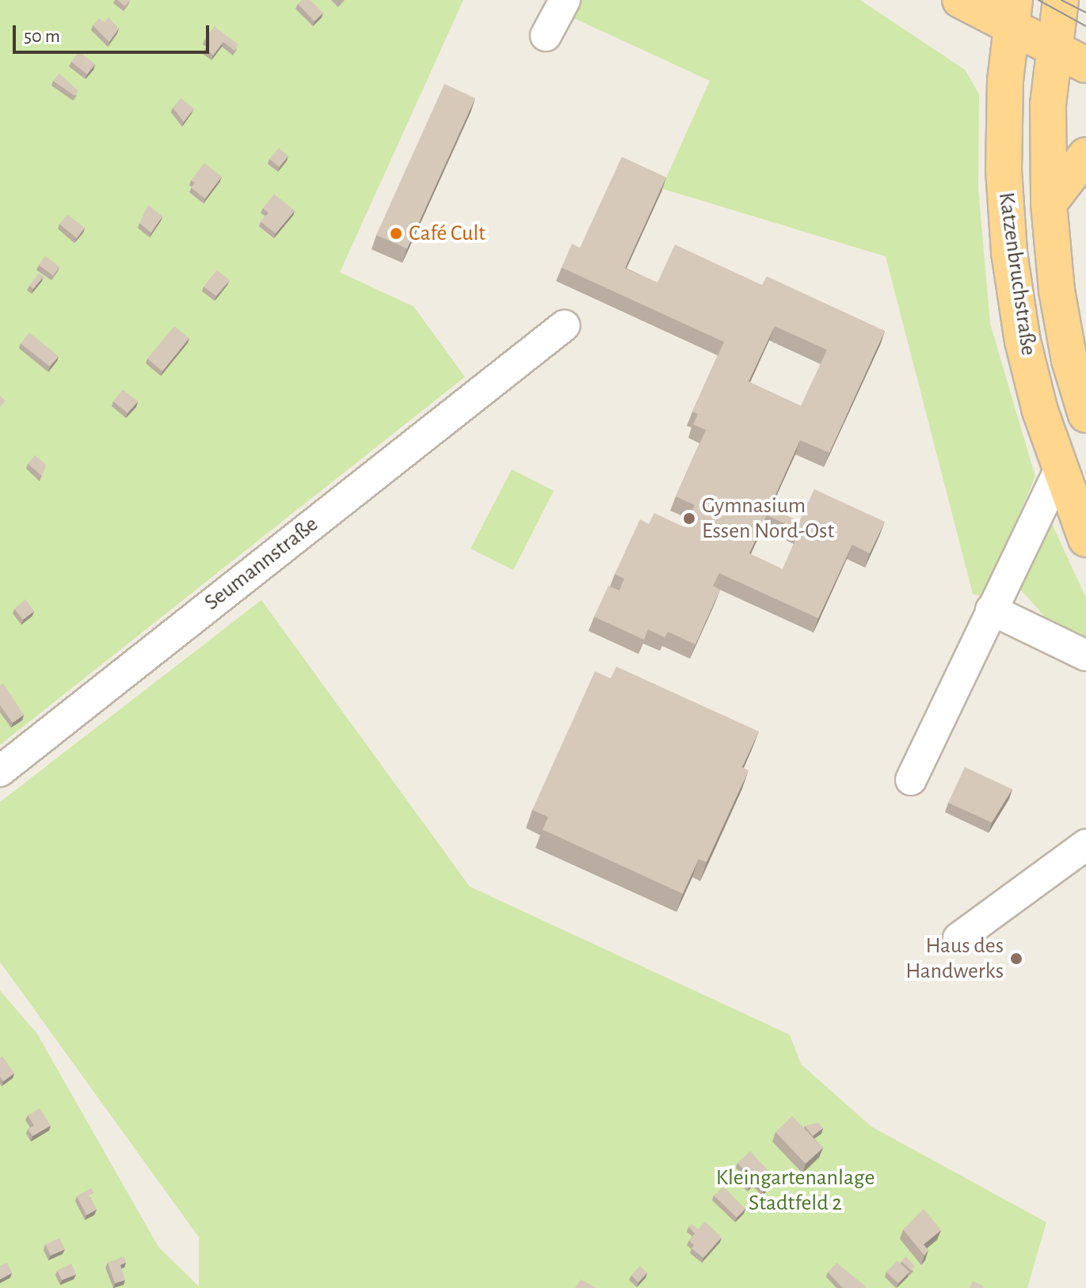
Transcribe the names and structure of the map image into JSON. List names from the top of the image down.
{
  "streets": {
    "main road": ["Katzenbruchstraße"],
    "street": ["Seumannstraße"]
  },
  "parks": ["Kleingartenanlage Stadtfeld 2"],
  "places": ["Café Cult", "Gymnasium Essen Nord-Ost", "Haus des Handwerks"],
  "scale_bar": "50 m"
}
